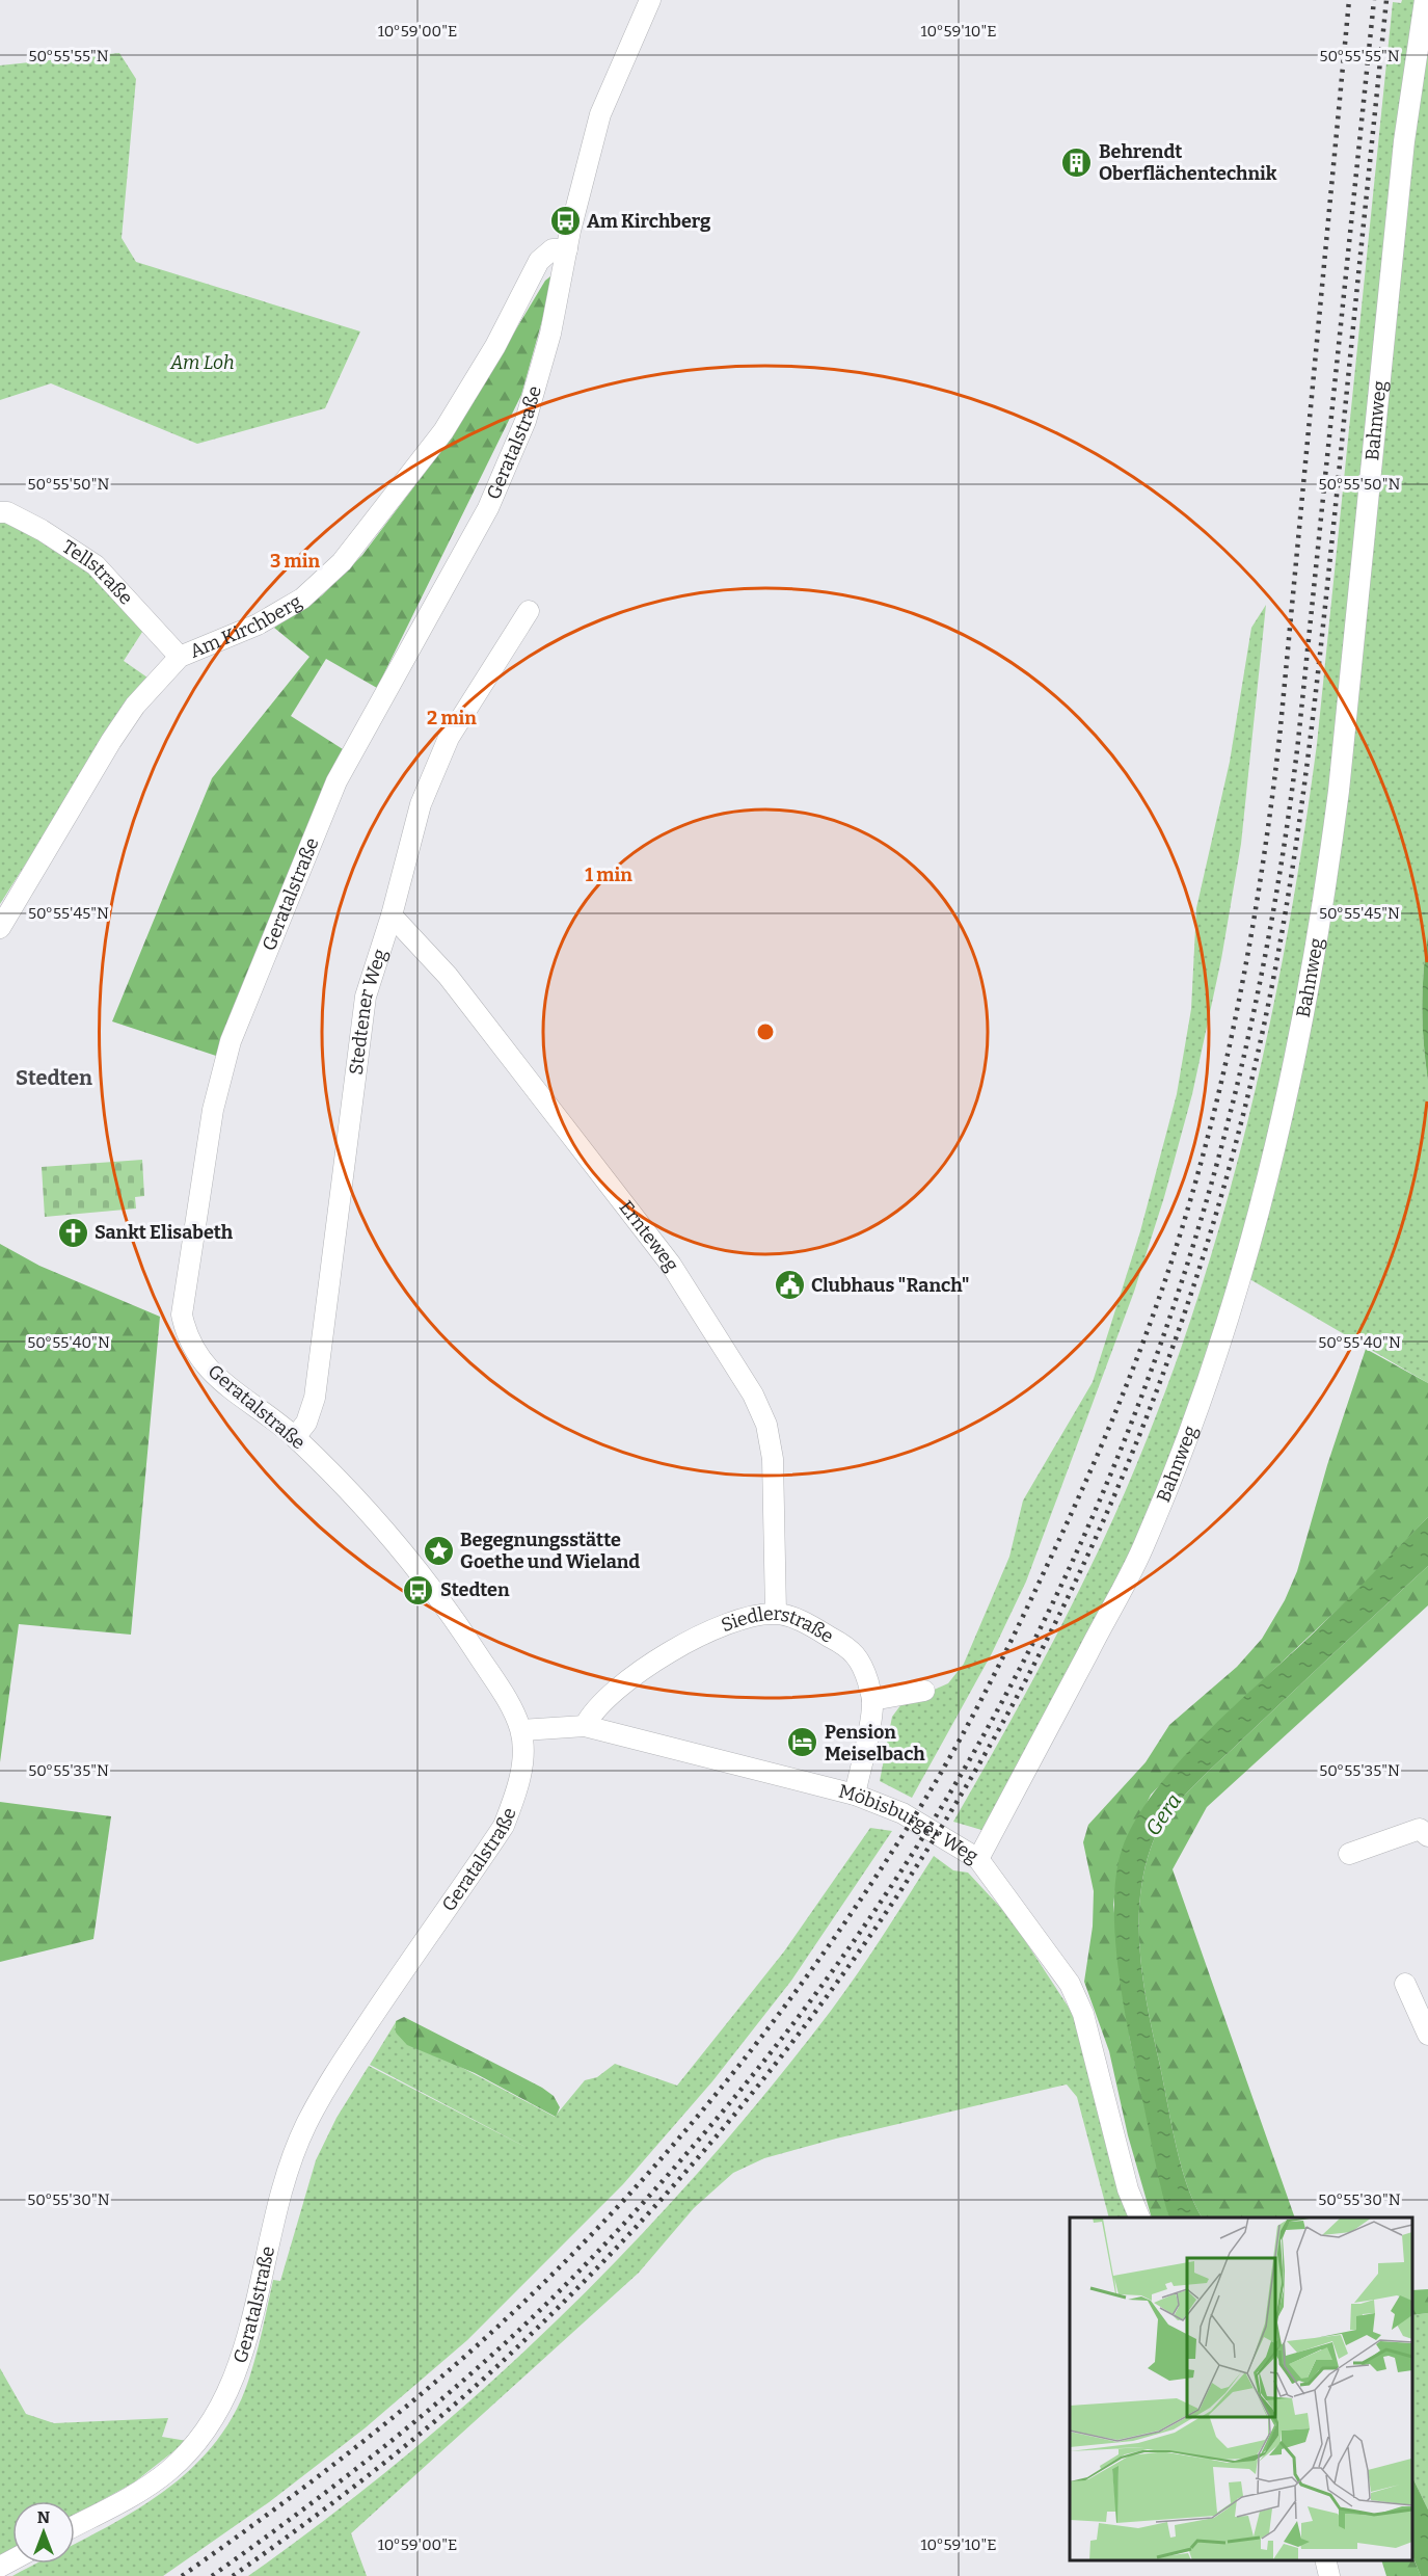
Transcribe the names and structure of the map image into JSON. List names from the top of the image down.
{
  "streets": {
    "street": [
      "Bahnweg",
      "Geratalstraße",
      "Tellstraße",
      "Am Kirchberg",
      "Stedtener Weg",
      "Ernteweg",
      "Siedlerstraße",
      "Möbisburger Weg"
    ]
  },
  "crossings": [
    ["Bahnweg", "Möbisburger Weg"],
    ["Geratalstraße", "Am Kirchberg"],
    ["Geratalstraße", "Stedtener Weg"],
    ["Geratalstraße", "Möbisburger Weg"],
    ["Tellstraße", "Am Kirchberg"],
    ["Stedtener Weg", "Ernteweg"],
    ["Ernteweg", "Siedlerstraße"],
    ["Siedlerstraße", "Möbisburger Weg"]
  ],
  "districts": ["Stedten"],
  "water": ["Gera"],
  "parks": ["Am Loh"],
  "places": {
    "building": ["Behrendt Oberflächentechnik"],
    "bus stop": ["Am Kirchberg", "Stedten"],
    "church": ["Sankt Elisabeth"],
    "public building": ["Clubhaus \"Ranch\""],
    "place": ["Begegnungsstätte Goethe und Wieland"],
    "hotel": ["Pension Meiselbach"]
  },
  "north": "top",
  "coordinates": [
    "10°59'00\"E",
    "10°59'10\"E",
    "50°55'55\"N",
    "50°55'50\"N",
    "50°55'45\"N",
    "50°55'40\"N",
    "50°55'35\"N",
    "50°55'30\"N"
  ],
  "rings": ["3 min", "2 min", "1 min"]
}
